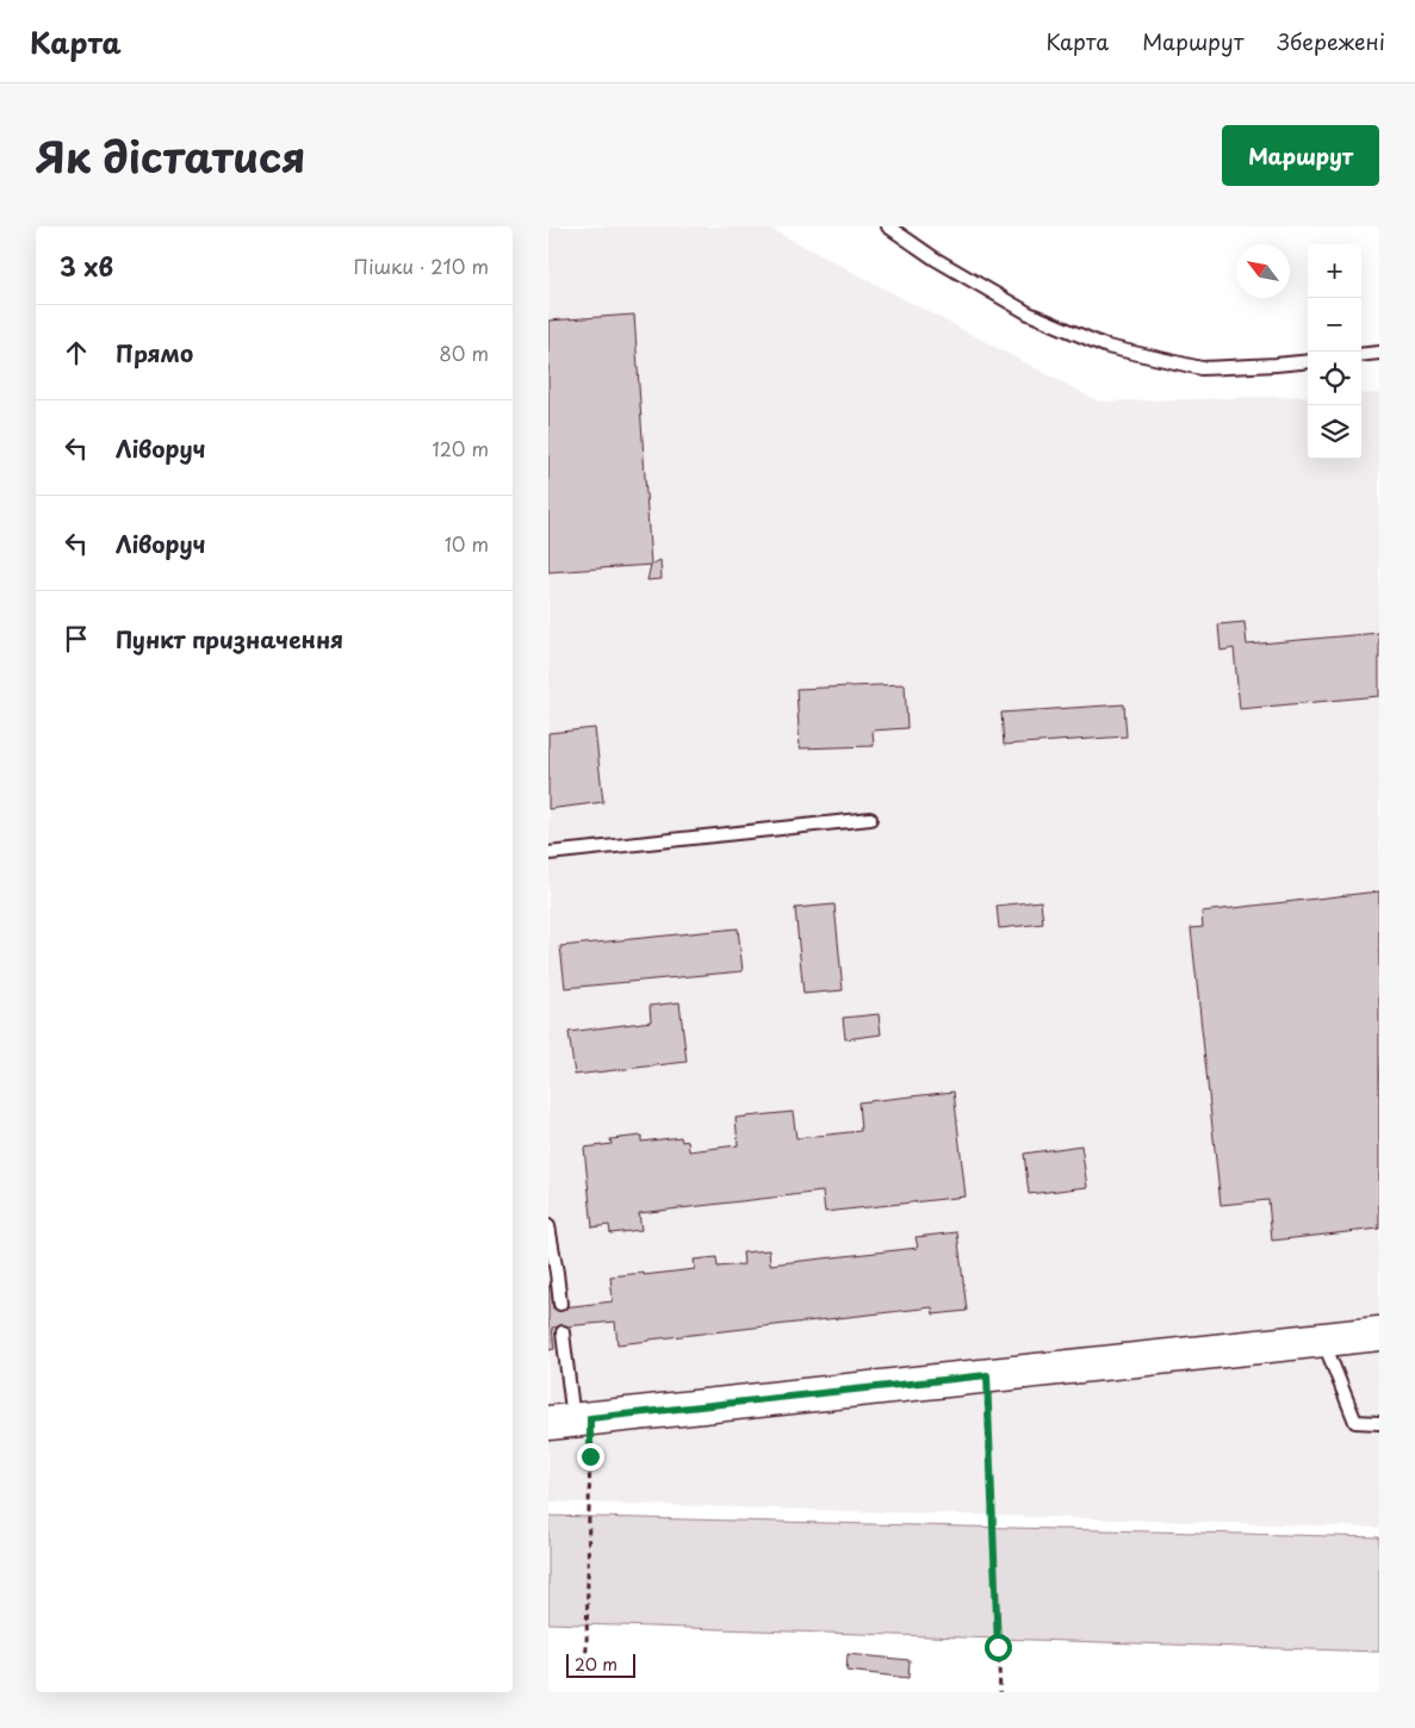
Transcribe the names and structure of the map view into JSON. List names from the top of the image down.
{
  "scale_bar": "20 m",
  "north": "top left",
  "page": {
    "header": "Карта",
    "nav": ["Карта", "Маршрут", "Збережені"],
    "title": "Як дістатися",
    "buttons": "Маршрут",
    "heading": ["3 хв", "Пішки · 210 m"],
    "map_buttons": ["+", "−"],
    "list": [
      ["Прямо", "80 m"],
      ["Ліворуч", "120 m"],
      ["Ліворуч", "10 m"],
      "Пункт призначення"
    ],
    "scale": "20 m"
  }
}
